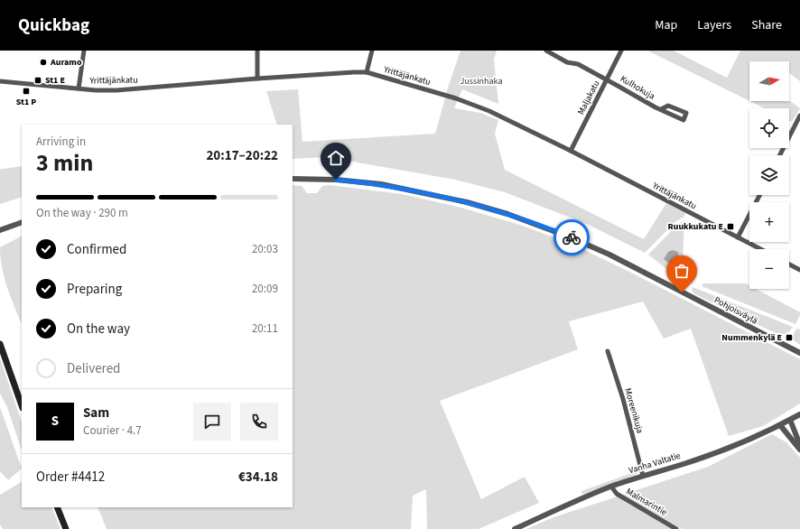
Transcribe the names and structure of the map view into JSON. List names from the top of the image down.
{
  "streets": {
    "street": [
      "Yrittäjänkatu",
      "Kulhokuja",
      "Maljakatu",
      "Pohjoisväylä",
      "Moreenikuja",
      "Vanha Valtatie",
      "Malmarintie"
    ]
  },
  "crossings": [
    ["Yrittäjänkatu", "Maljakatu"],
    ["Kulhokuja", "Maljakatu"],
    ["Moreenikuja", "Vanha Valtatie"],
    ["Vanha Valtatie", "Malmarintie"]
  ],
  "parks": ["Jussinhaka"],
  "places": {
    "other": ["Auramo"],
    "transit": [
      "St1 E",
      "St1 P",
      "Ruukkukatu E",
      "Nummenkylä E"
    ]
  },
  "north": "right",
  "page": {
    "header": "Quickbag",
    "nav": ["Map", "Layers", "Share"],
    "map_buttons": ["+", "−"],
    "heading": ["3 min", "Arriving in", "20:17–20:22"],
    "panel": [
      "Sam",
      "Courier · 4.7",
      "Order #4412",
      "€34.18"
    ],
    "bar": "On the way · 290 m",
    "list": [
      ["Confirmed", "20:03"],
      ["Preparing", "20:09"],
      ["On the way", "20:11"],
      "Delivered"
    ],
    "round": "S"
  }
}
